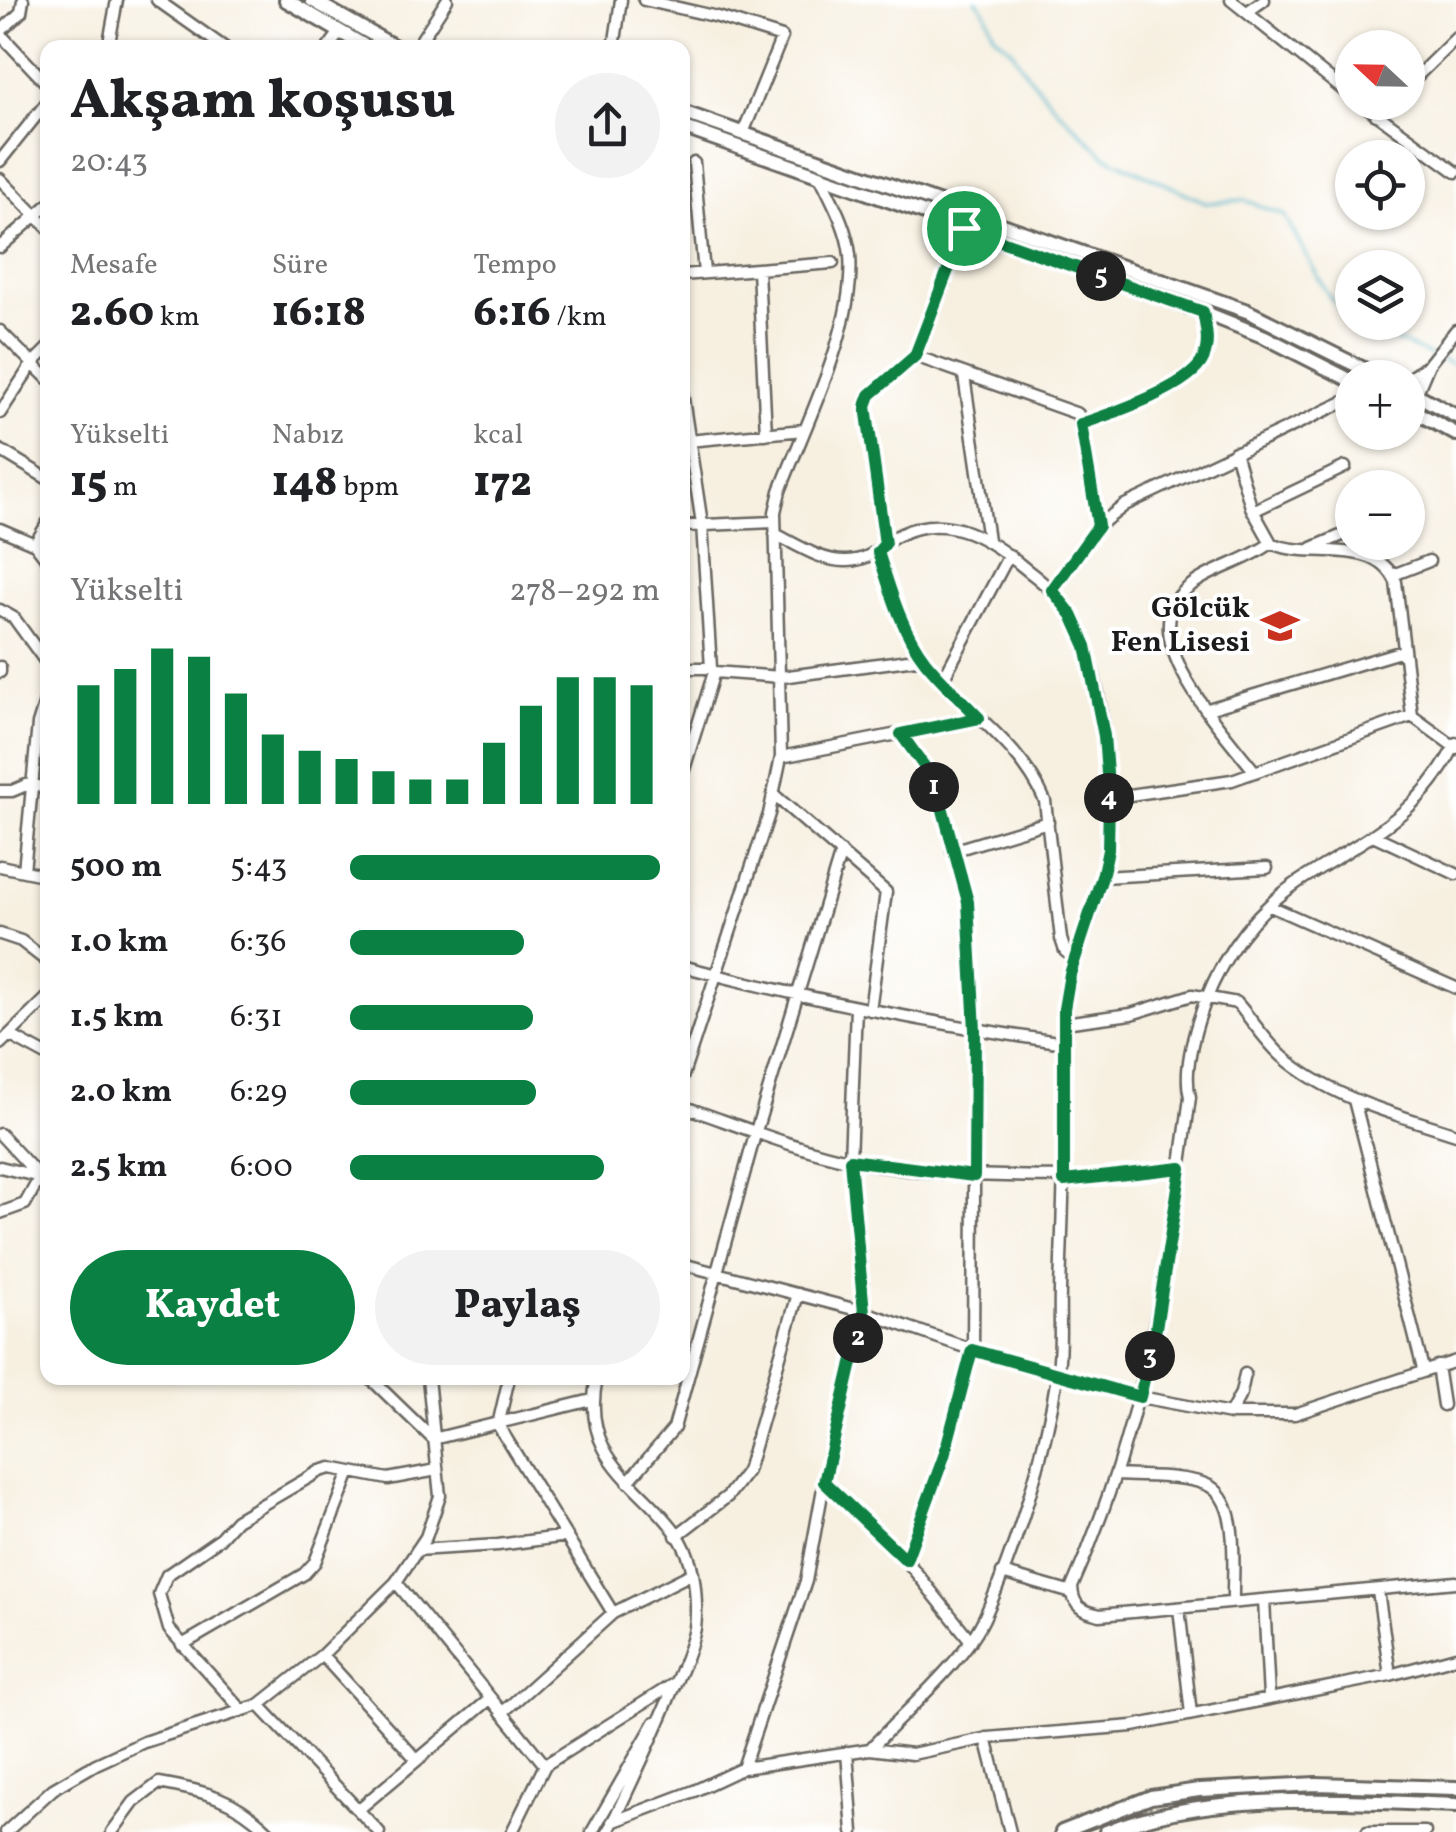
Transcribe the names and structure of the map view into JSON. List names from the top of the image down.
{
  "places": {
    "school or university": ["Gölcük Fen Lisesi"]
  },
  "north": "left",
  "page": {
    "map_buttons": ["+", "−"],
    "heading": ["Akşam koşusu", "20:43"],
    "stats": [
      ["Mesafe", "2.60 km"],
      ["Süre", "16:18"],
      ["Tempo", "6:16 /km"],
      ["Yükselti", "15 m"],
      ["Nabız", "148 bpm"],
      ["kcal", "172"]
    ],
    "pins": [
      "5",
      "1",
      "4",
      "2",
      "3"
    ],
    "chart": ["Yükselti", "278–292 m"],
    "list": [
      {
        "name": "500 m",
        "note": "5:43"
      },
      {
        "name": "1.0 km",
        "note": "6:36"
      },
      {
        "name": "1.5 km",
        "note": "6:31"
      },
      {
        "name": "2.0 km",
        "note": "6:29"
      },
      {
        "name": "2.5 km",
        "note": "6:00"
      }
    ],
    "buttons": ["Kaydet", "Paylaş"]
  }
}
